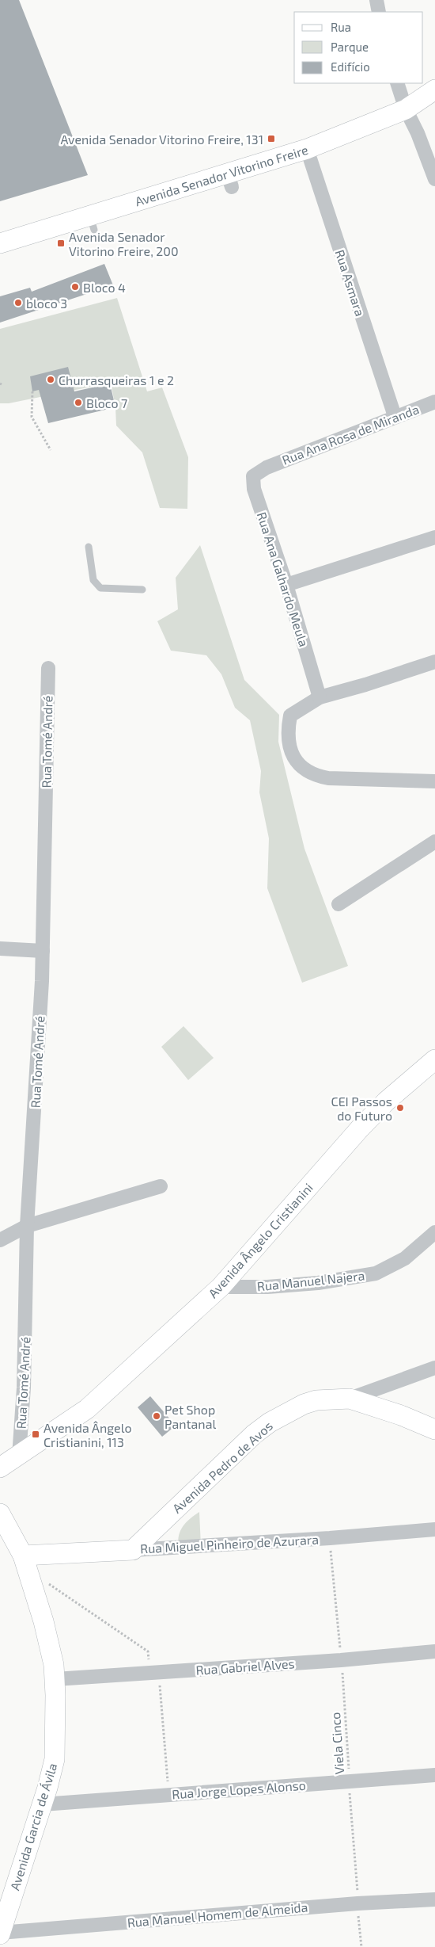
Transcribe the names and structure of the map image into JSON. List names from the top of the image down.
{
  "streets": {
    "street": [
      "Avenida Senador Vitorino Freire",
      "Rua Asmara",
      "Rua Ana Rosa de Miranda",
      "Rua Ana Galhardo Meula",
      "Rua Tomé André",
      "Avenida Ângelo Cristianini",
      "Rua Manuel Najera",
      "Avenida Pedro de Avos",
      "Rua Miguel Pinheiro de Azurara",
      "Rua Gabriel Alves",
      "Rua Jorge Lopes Alonso",
      "Avenida Garcia de Ávila",
      "Rua Manuel Homem de Almeida"
    ],
    "path": ["Viela Cinco"]
  },
  "crossings": [
    ["Avenida Senador Vitorino Freire", "Rua Asmara"],
    ["Rua Asmara", "Rua Ana Rosa de Miranda"],
    ["Rua Ana Rosa de Miranda", "Rua Ana Galhardo Meula"],
    ["Rua Tomé André", "Avenida Ângelo Cristianini"],
    ["Avenida Ângelo Cristianini", "Rua Manuel Najera"],
    ["Avenida Pedro de Avos", "Rua Miguel Pinheiro de Azurara"],
    ["Rua Miguel Pinheiro de Azurara", "Viela Cinco"],
    ["Rua Miguel Pinheiro de Azurara", "Avenida Garcia de Ávila"],
    ["Rua Gabriel Alves", "Viela Cinco"],
    ["Rua Gabriel Alves", "Avenida Garcia de Ávila"],
    ["Viela Cinco", "Rua Jorge Lopes Alonso"],
    ["Viela Cinco", "Rua Manuel Homem de Almeida"],
    ["Rua Jorge Lopes Alonso", "Avenida Garcia de Ávila"],
    ["Avenida Garcia de Ávila", "Rua Manuel Homem de Almeida"]
  ],
  "places": {
    "transit": ["Avenida Senador Vitorino Freire, 131", "Avenida Senador Vitorino Freire, 200", "Avenida Ângelo Cristianini, 113"],
    "other": [
      "Bloco 4",
      "bloco 3",
      "Churrasqueiras 1 e 2",
      "Bloco 7",
      "CEI Passos do Futuro",
      "Pet Shop Pantanal"
    ]
  },
  "legend": ["Rua", "Parque", "Edifício"]
}
